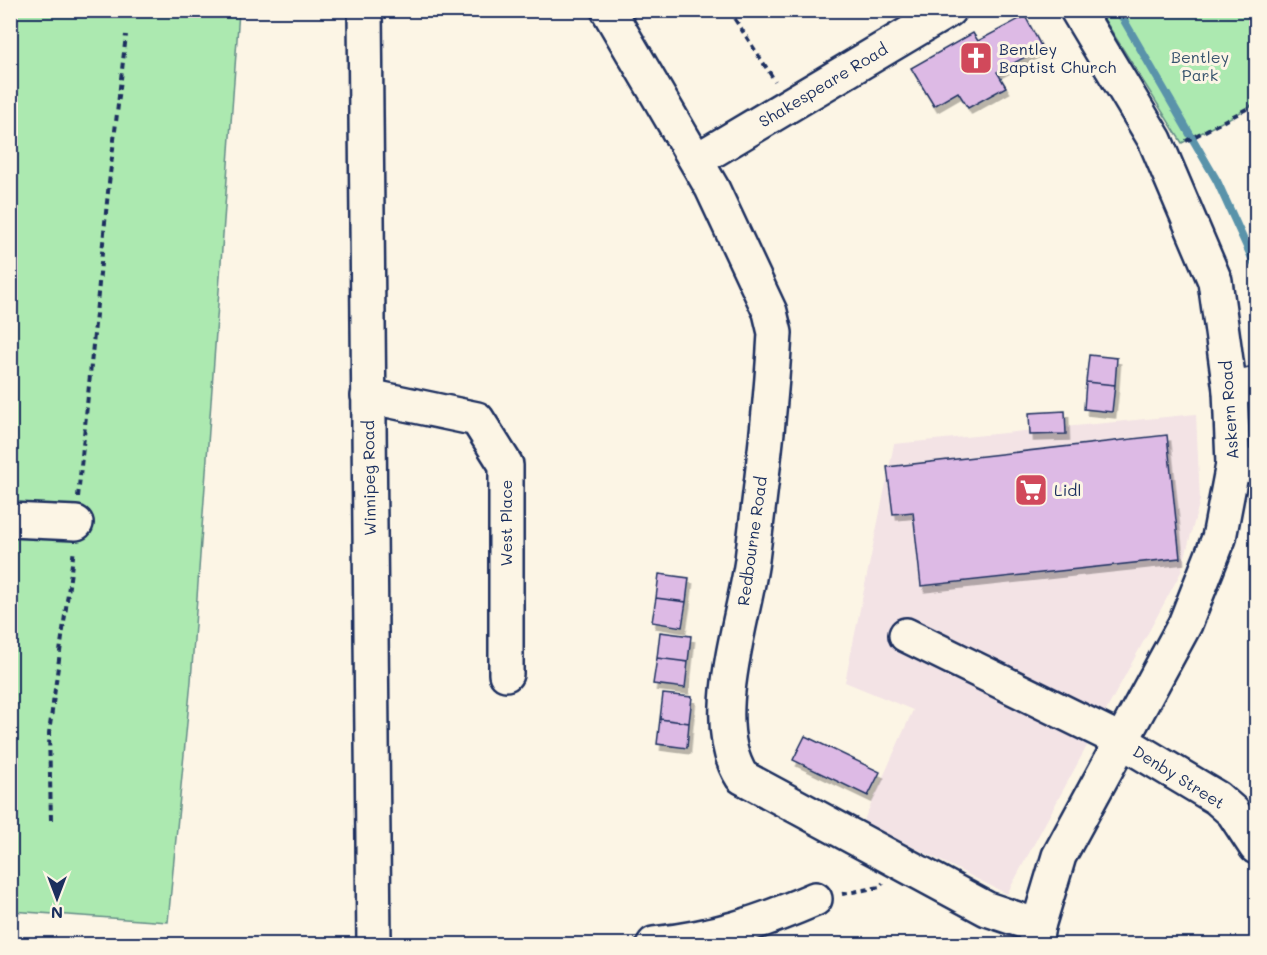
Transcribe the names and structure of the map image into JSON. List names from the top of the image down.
{
  "streets": {
    "main road": [
      "Shakespeare Road",
      "Askern Road",
      "Winnipeg Road",
      "West Place",
      "Redbourne Road",
      "Denby Street"
    ]
  },
  "crossings": [
    ["Shakespeare Road", "Redbourne Road"],
    ["Askern Road", "Redbourne Road"],
    ["Askern Road", "Denby Street"],
    ["Winnipeg Road", "West Place"]
  ],
  "parks": ["Bentley Park"],
  "places": {
    "church": ["Bentley Baptist Church"],
    "supermarket": ["Lidl"]
  },
  "north": "bottom"
}
